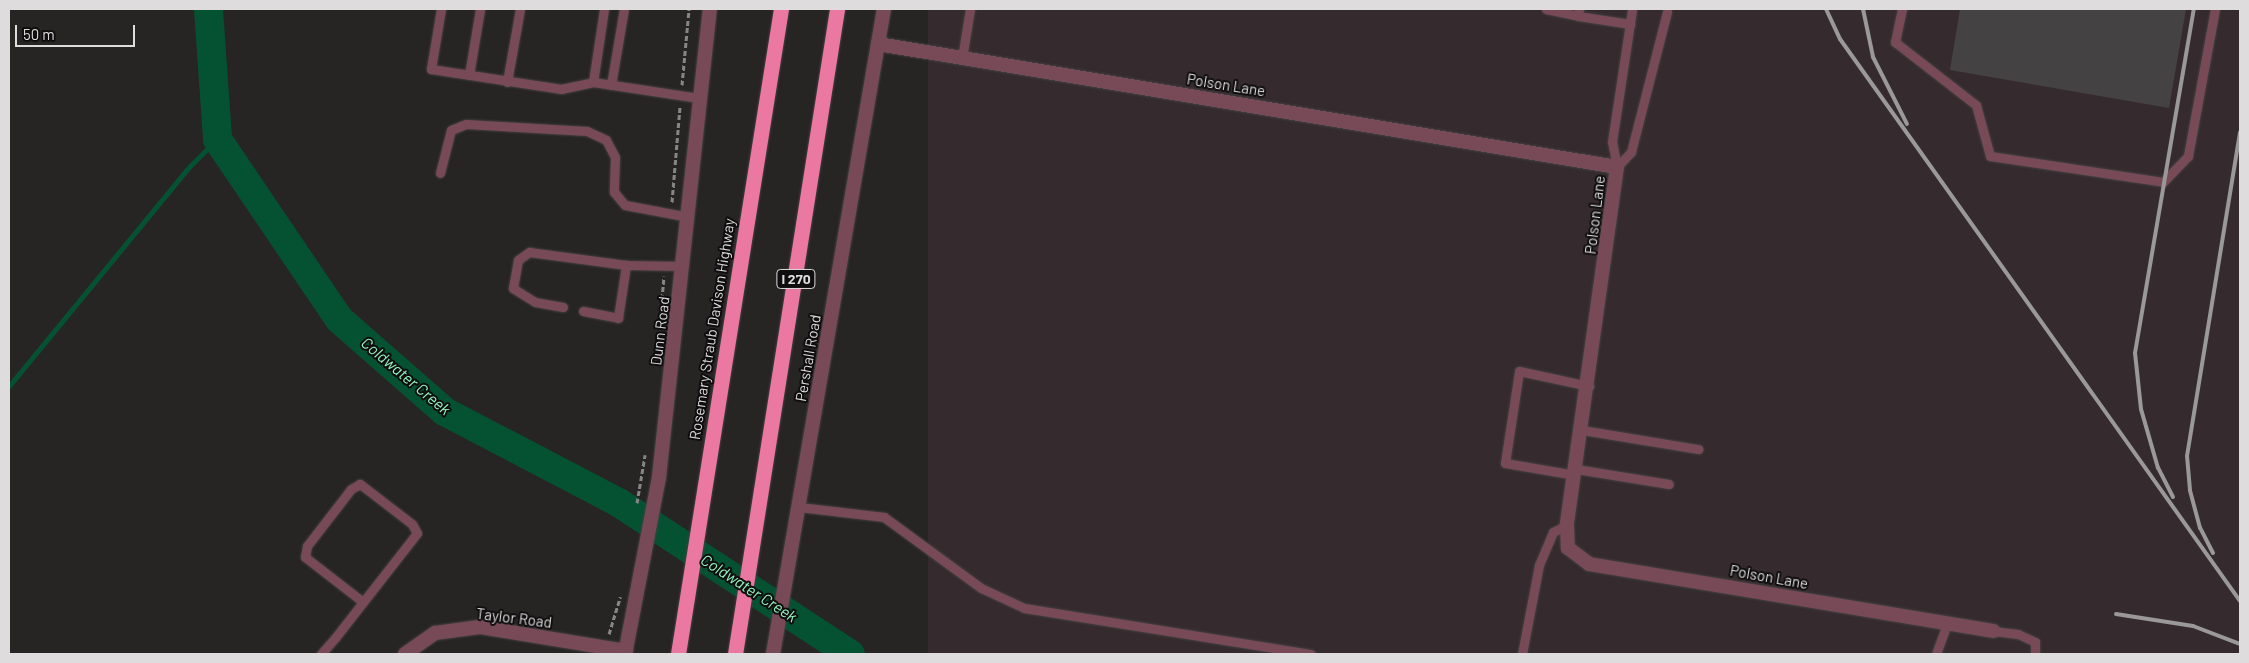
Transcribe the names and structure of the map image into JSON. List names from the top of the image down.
{
  "streets": {
    "highway": ["I 270", "Rosemary Straub Davison Highway"],
    "street": [
      "Polson Lane",
      "Dunn Road",
      "Pershall Road",
      "Taylor Road"
    ]
  },
  "crossings": [
    ["Polson Lane", "Pershall Road"],
    ["Dunn Road", "Taylor Road"]
  ],
  "water": ["Coldwater Creek"],
  "scale_bar": "50 m"
}
